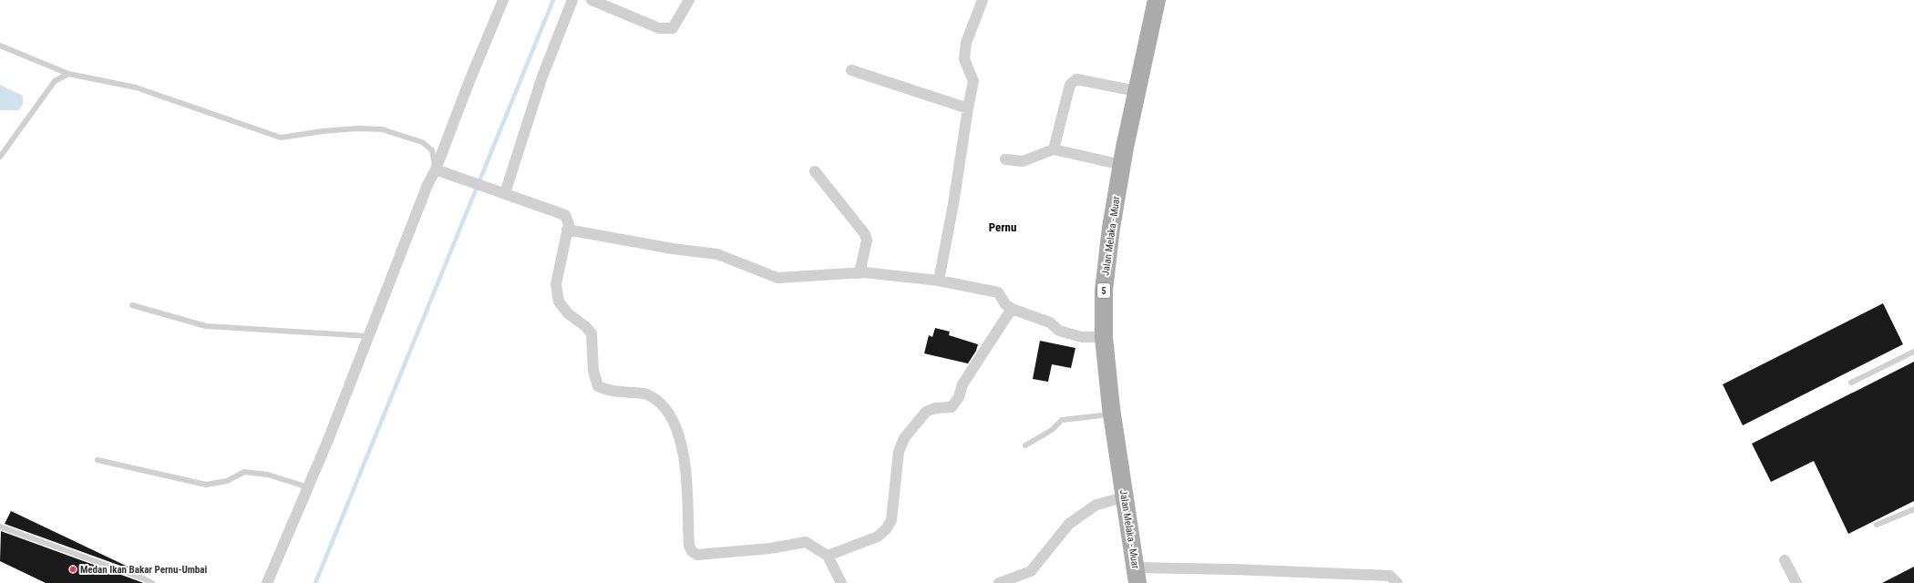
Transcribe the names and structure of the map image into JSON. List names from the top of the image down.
{
  "streets": {
    "main road": ["Jalan Melaka - Muar", "5"]
  },
  "districts": ["Pernu"],
  "places": ["Medan Ikan Bakar Pernu-Umbai"]
}
